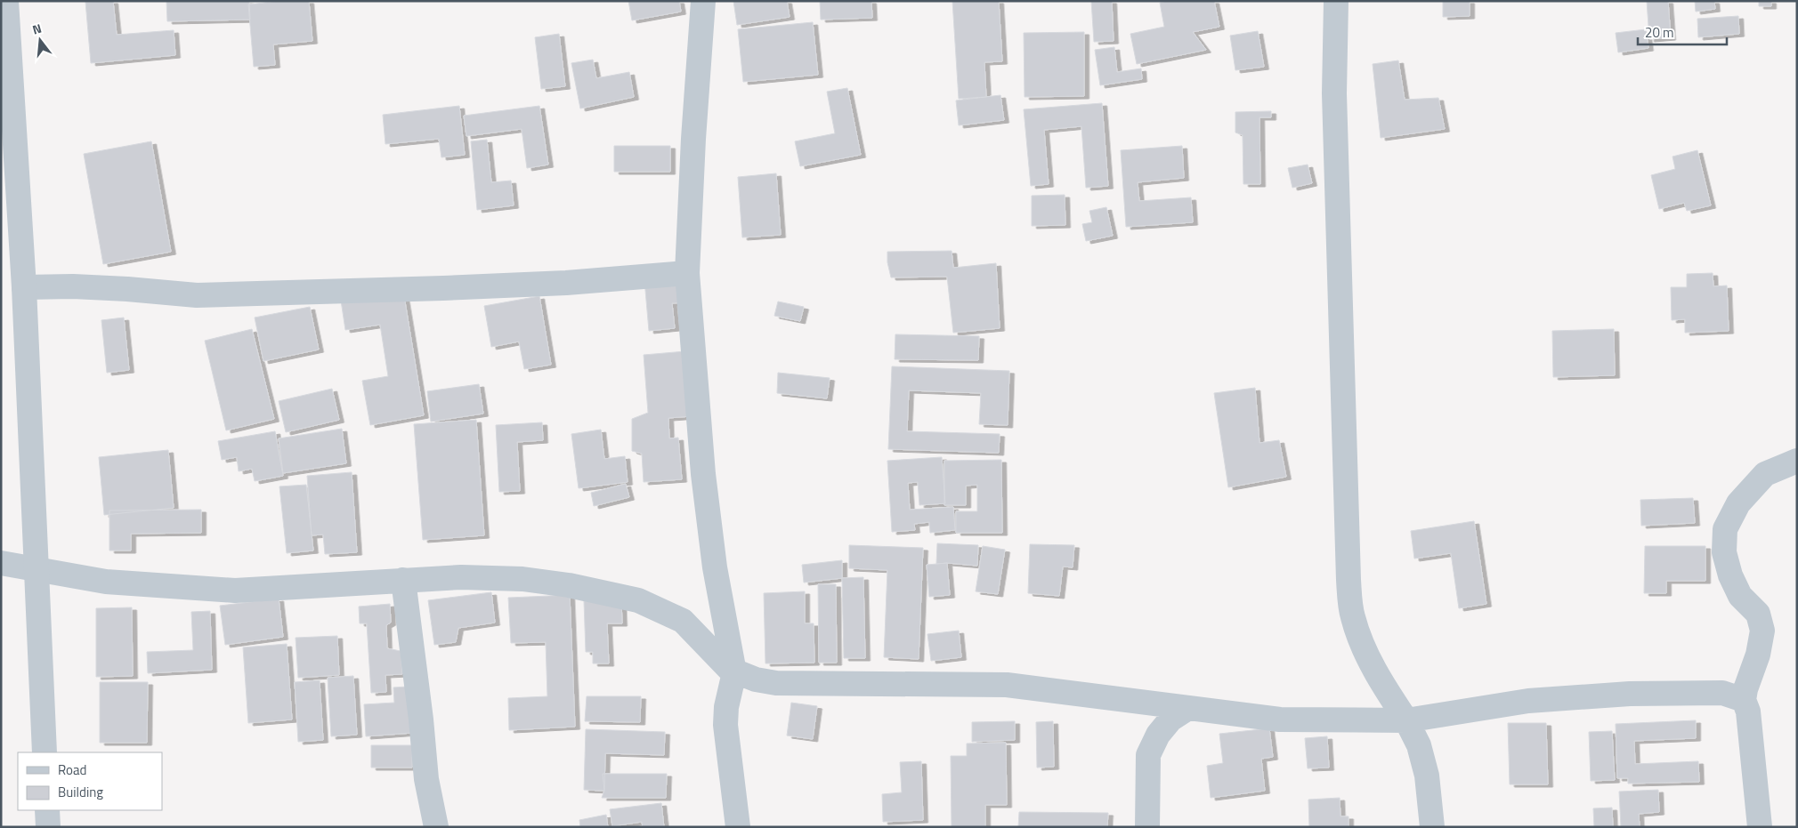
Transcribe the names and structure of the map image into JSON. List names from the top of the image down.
{
  "legend": ["Road", "Building"],
  "scale_bar": "20 m",
  "north": "top"
}
